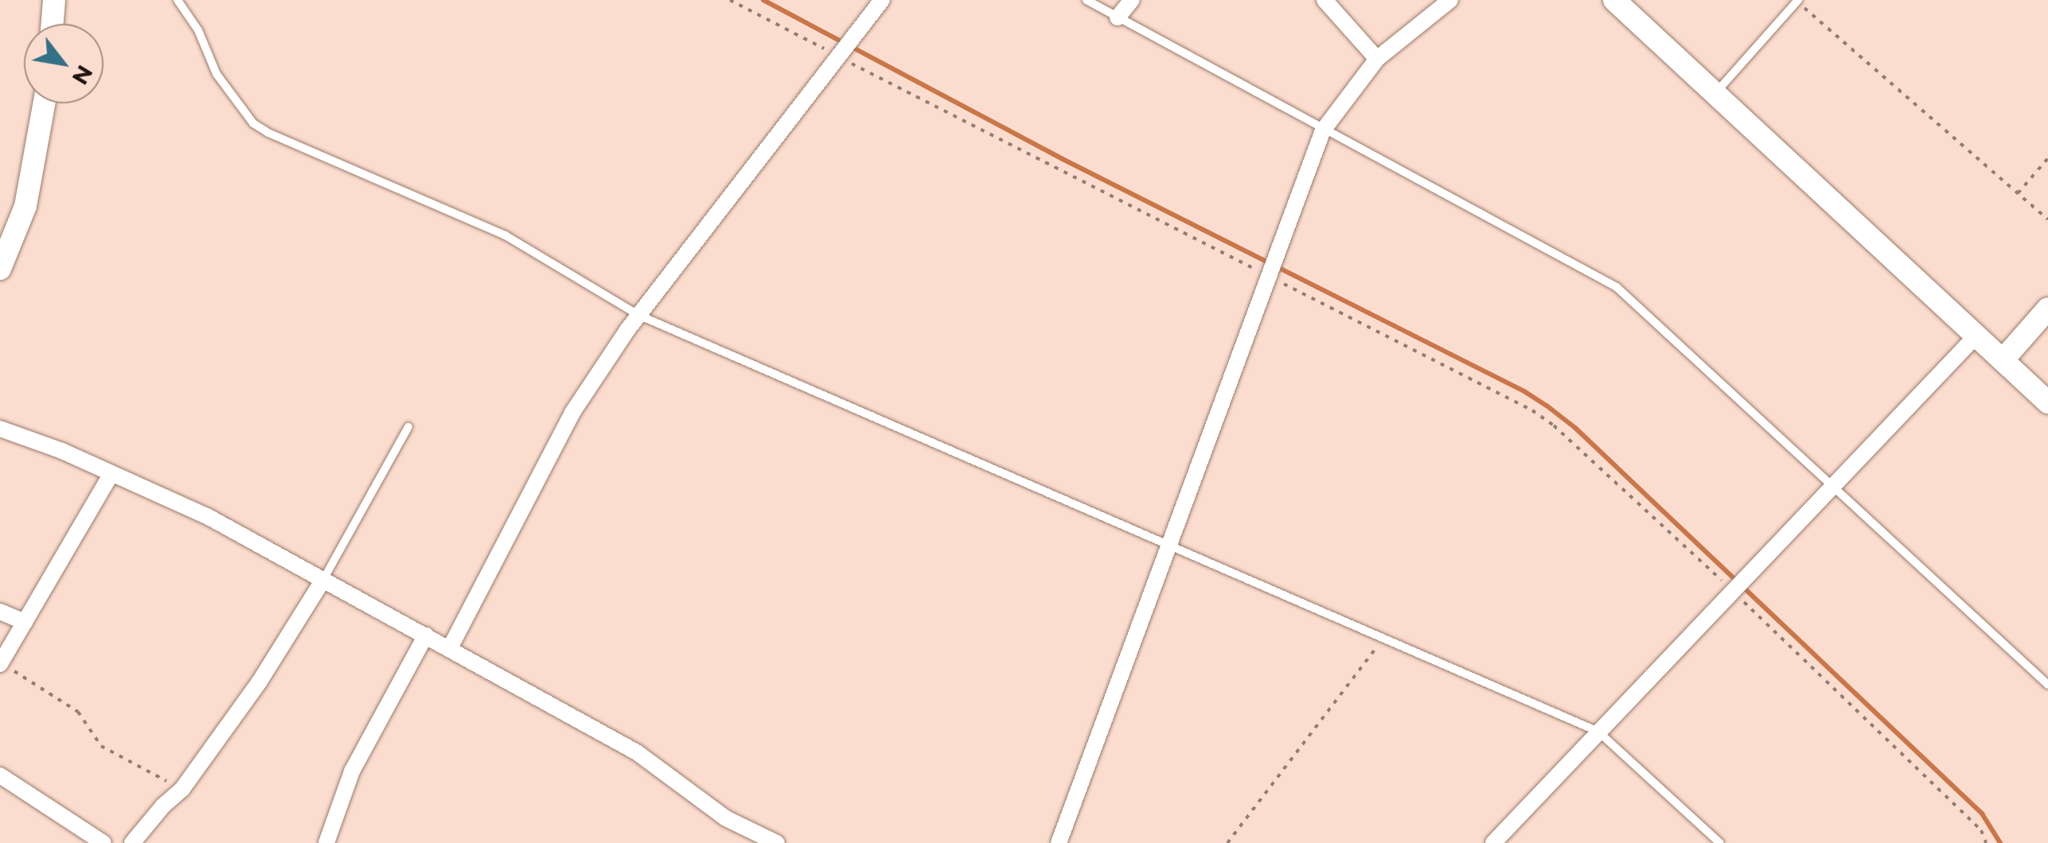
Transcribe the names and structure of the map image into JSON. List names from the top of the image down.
{
  "north": "bottom right"
}
